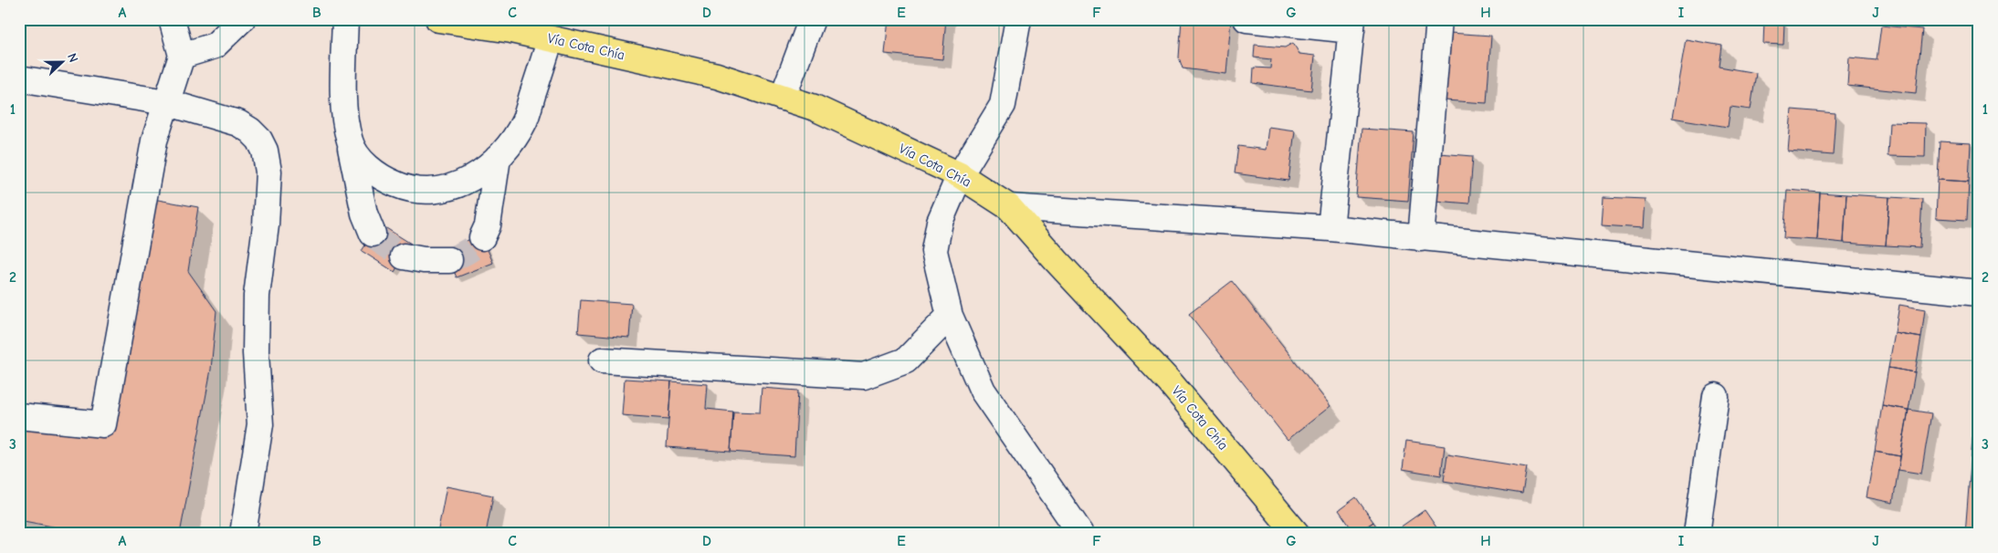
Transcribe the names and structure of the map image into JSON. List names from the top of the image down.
{
  "streets": {
    "main road": ["Vía Cota Chía"]
  },
  "north": "right",
  "grid": {
    "columns": [
      "A",
      "B",
      "C",
      "D",
      "E",
      "F",
      "G",
      "H",
      "I",
      "J"
    ],
    "rows": ["1", "2", "3"]
  }
}
